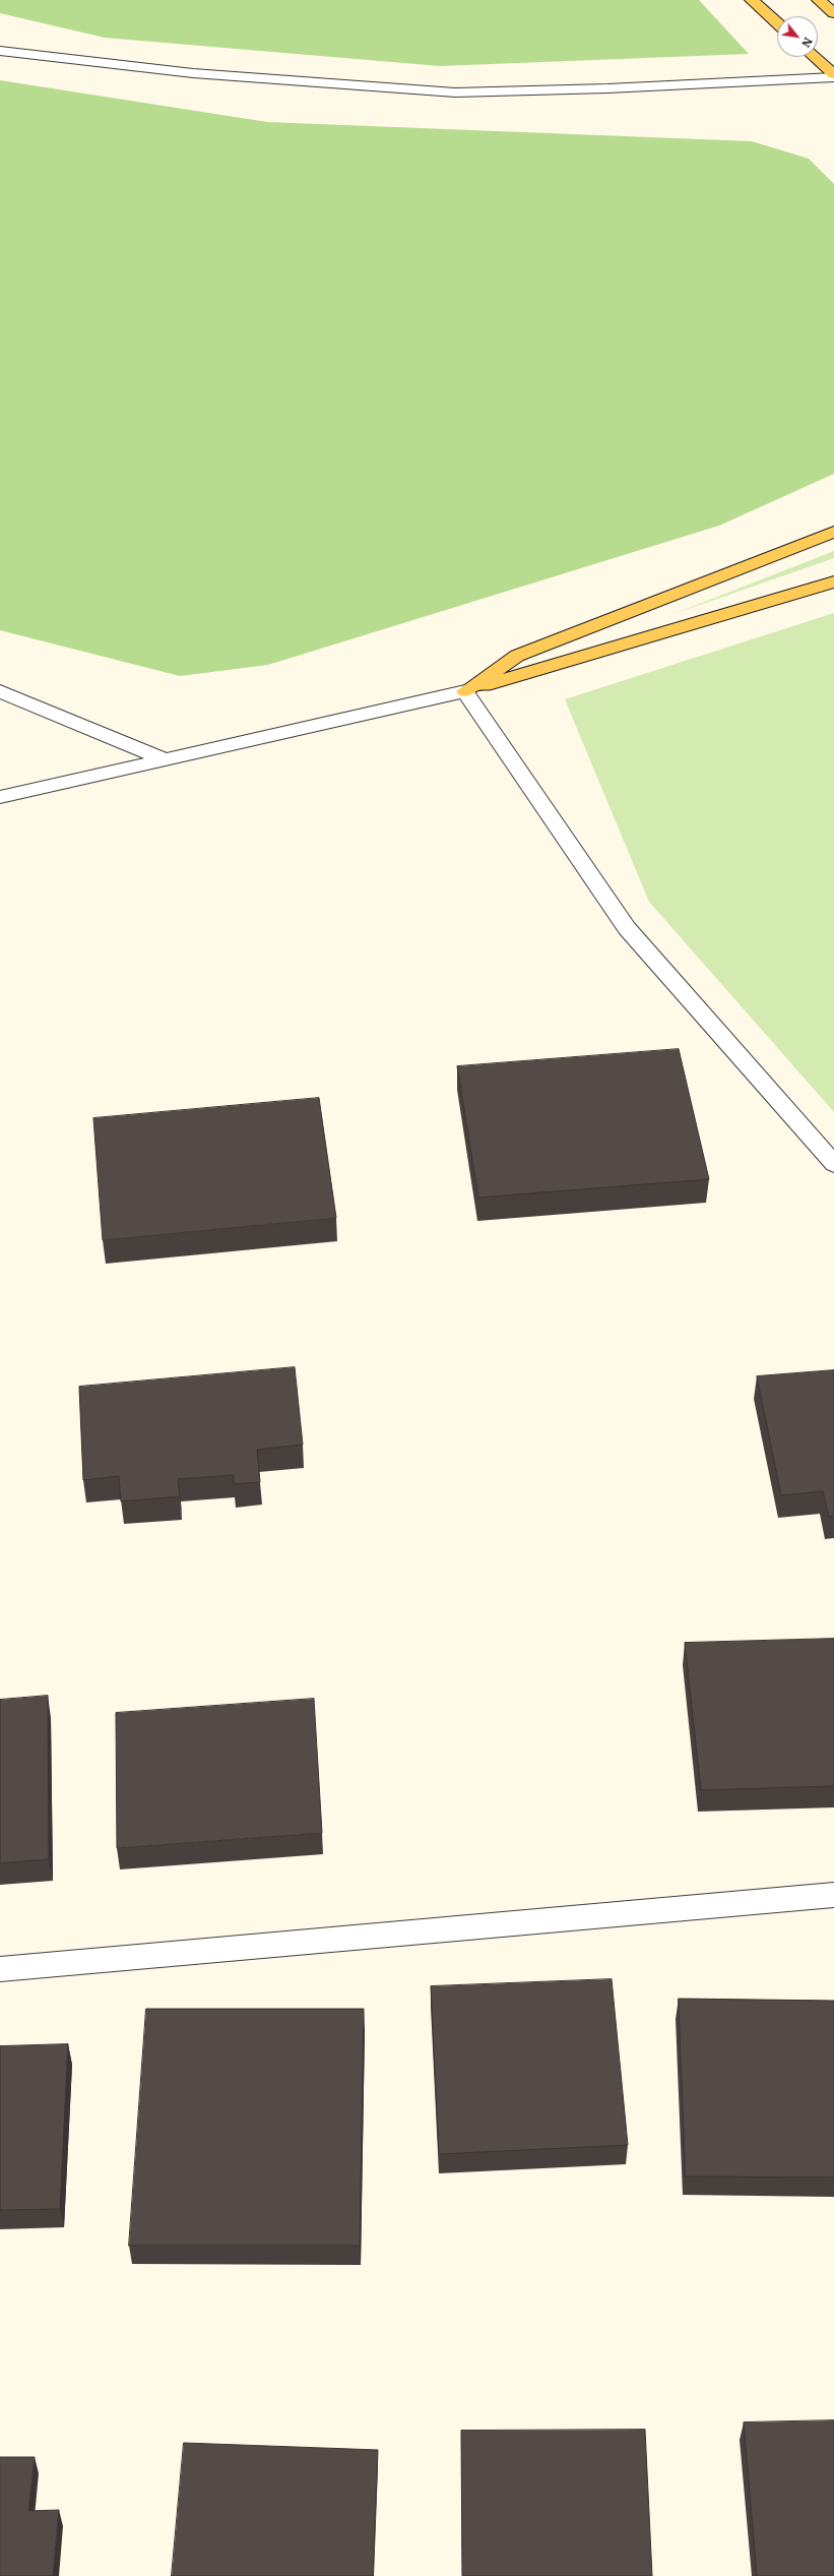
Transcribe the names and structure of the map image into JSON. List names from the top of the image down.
{
  "north": "bottom right"
}
